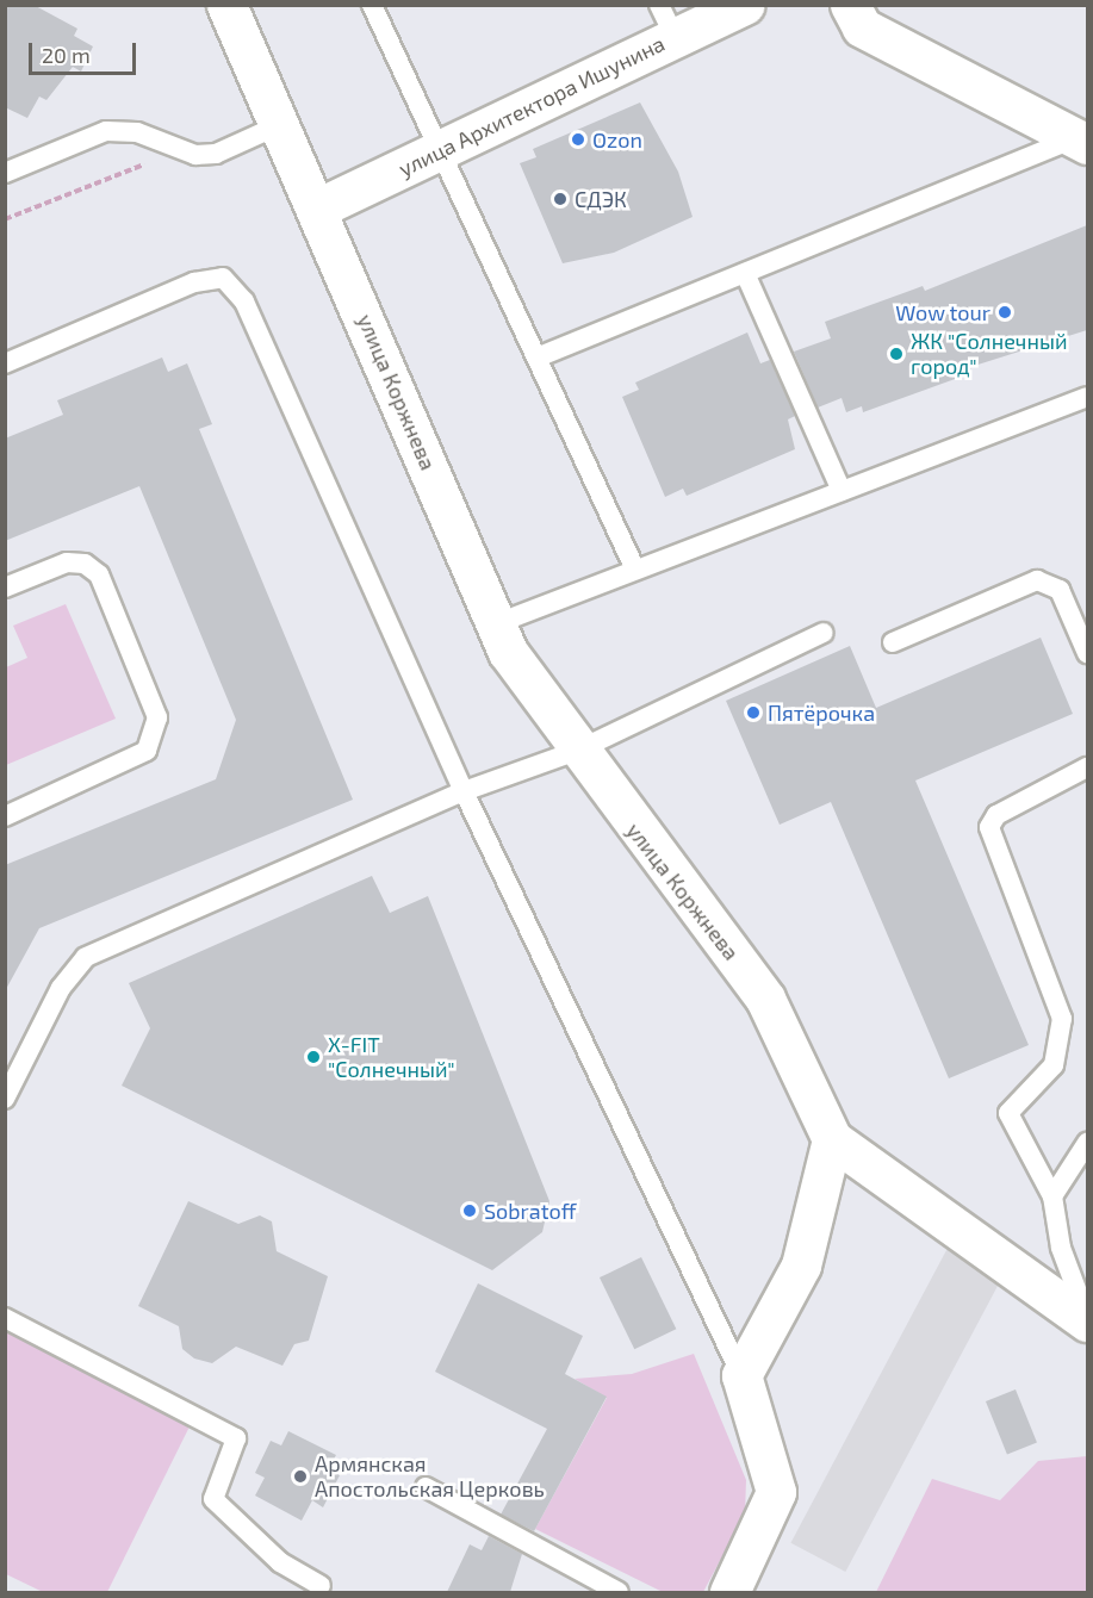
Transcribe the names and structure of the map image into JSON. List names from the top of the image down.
{
  "streets": {
    "street": ["улица Архитектора Ишунина", "улица Коржнева"]
  },
  "crossings": [
    ["улица Архитектора Ишунина", "улица Коржнева"]
  ],
  "places": [
    "Ozon",
    "СДЭК",
    "Wow tour",
    "ЖК \"Солнечный город\"",
    "Пятёрочка",
    "X-FIT \"Солнечный\"",
    "Sobratoff",
    "Армянская Апостольская Церковь"
  ],
  "scale_bar": "20 m"
}
